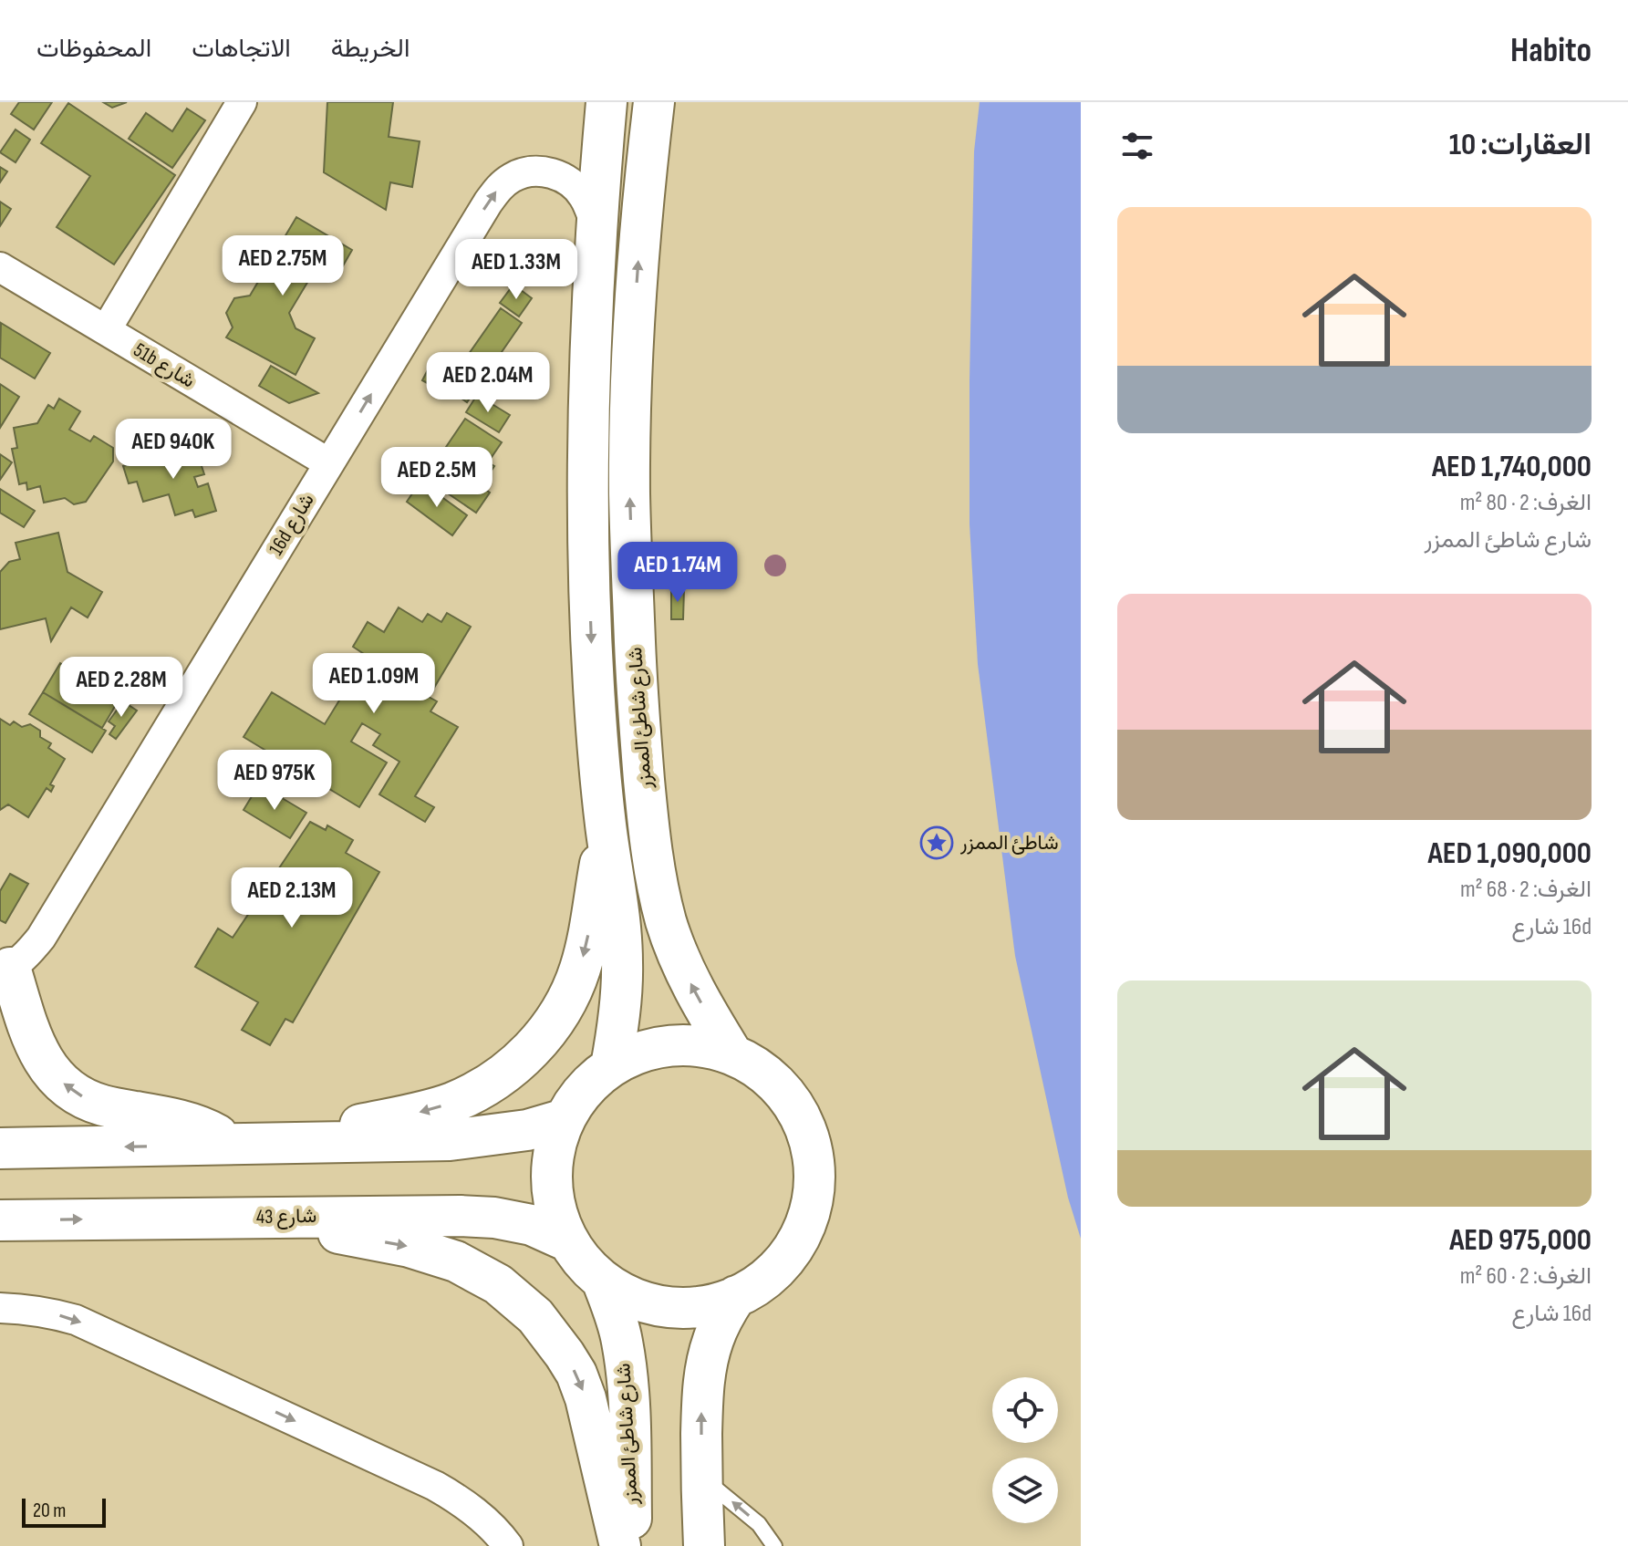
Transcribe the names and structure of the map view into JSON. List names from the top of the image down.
{
  "streets": {
    "main road": ["شارع شاطئ الممزر", "شارع 43"],
    "street": ["51b شارع", "16d شارع"]
  },
  "crossings": [
    ["51b شارع", "16d شارع"]
  ],
  "places": {
    "place": ["شاطئ الممزر"]
  },
  "scale_bar": "20 m",
  "page": {
    "header": "Habito",
    "nav": ["الخريطة", "الاتجاهات", "المحفوظات"],
    "heading": "العقارات: 10",
    "list": [
      {
        "name": "AED 1,740,000",
        "note": "الغرف: 2 · 80 m² · شارع شاطئ الممزر"
      },
      {
        "name": "AED 1,090,000",
        "note": "الغرف: 2 · 68 m² · 16d شارع"
      },
      {
        "name": "AED 975,000",
        "note": "الغرف: 2 · 60 m² · 16d شارع"
      }
    ],
    "price": [
      "AED 2.75M",
      "AED 1.33M",
      "AED 2.04M",
      "AED 940K",
      "AED 2.5M",
      "AED 1.74M",
      "AED 1.09M",
      "AED 2.28M",
      "AED 975K",
      "AED 2.13M"
    ],
    "scale": "20 m"
  }
}
